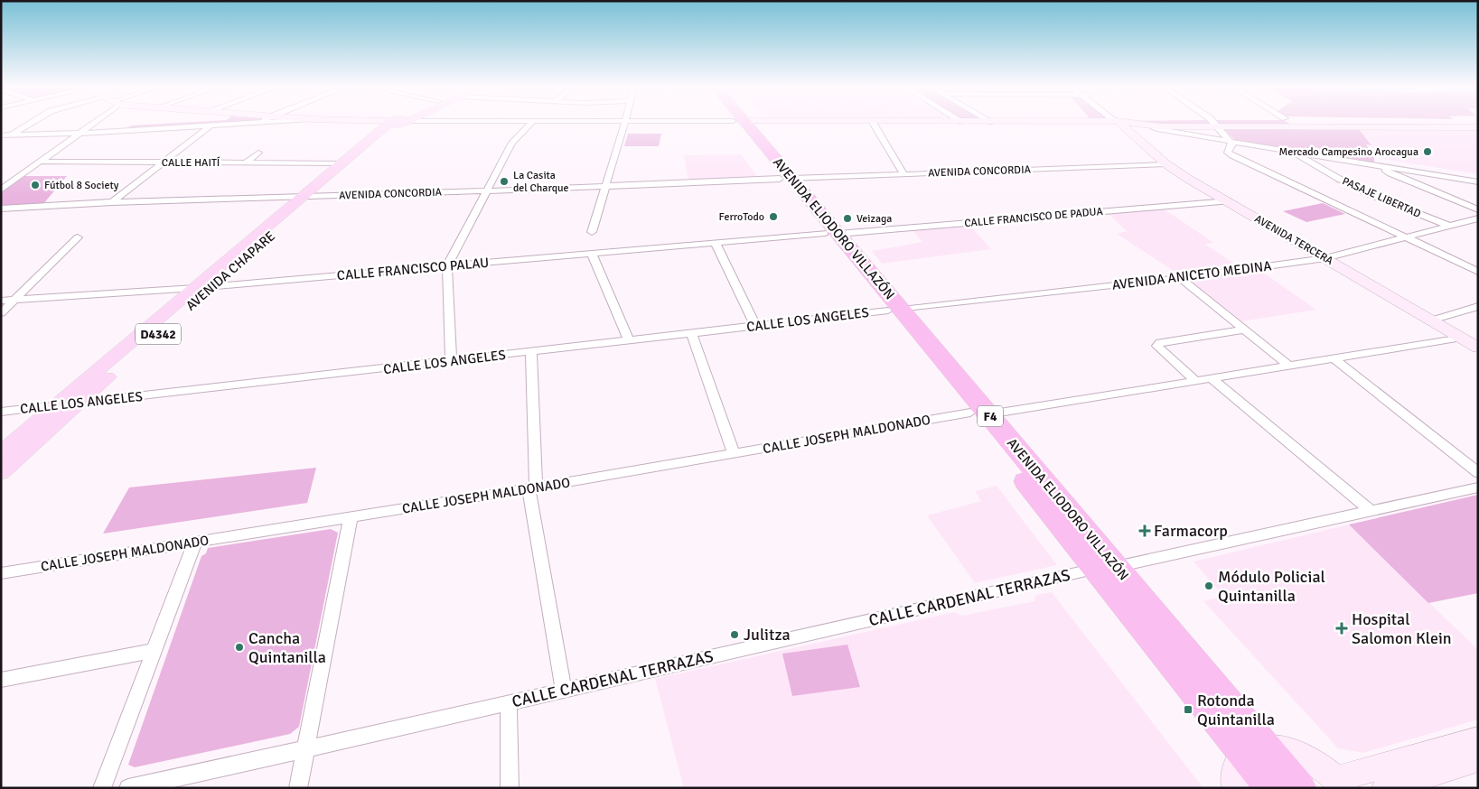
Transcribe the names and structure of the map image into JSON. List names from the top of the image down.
{
  "streets": {
    "highway": ["AVENIDA ELIODORO VILLAZÓN", "F4"],
    "main road": ["AVENIDA CHAPARE", "D4342"],
    "street": [
      "CALLE HAITÍ",
      "AVENIDA CONCORDIA",
      "PASAJE LIBERTAD",
      "CALLE FRANCISCO DE PADUA",
      "AVENIDA TERCERA",
      "CALLE FRANCISCO PALAU",
      "AVENIDA ANICETO MEDINA",
      "CALLE LOS ANGELES",
      "CALLE JOSEPH MALDONADO",
      "CALLE CARDENAL TERRAZAS"
    ]
  },
  "crossings": [
    ["CALLE HAITÍ", "AVENIDA CHAPARE"],
    ["AVENIDA CONCORDIA", "AVENIDA ELIODORO VILLAZÓN"],
    ["AVENIDA CONCORDIA", "AVENIDA TERCERA"],
    ["AVENIDA CONCORDIA", "AVENIDA CHAPARE"],
    ["PASAJE LIBERTAD", "AVENIDA ANICETO MEDINA"],
    ["CALLE FRANCISCO DE PADUA", "AVENIDA ELIODORO VILLAZÓN"],
    ["CALLE FRANCISCO DE PADUA", "AVENIDA TERCERA"],
    ["CALLE FRANCISCO DE PADUA", "CALLE FRANCISCO PALAU"],
    ["AVENIDA ELIODORO VILLAZÓN", "CALLE FRANCISCO PALAU"],
    ["AVENIDA ELIODORO VILLAZÓN", "AVENIDA ANICETO MEDINA"],
    ["AVENIDA ELIODORO VILLAZÓN", "CALLE LOS ANGELES"],
    ["AVENIDA ELIODORO VILLAZÓN", "CALLE JOSEPH MALDONADO"],
    ["AVENIDA ELIODORO VILLAZÓN", "CALLE CARDENAL TERRAZAS"],
    ["AVENIDA TERCERA", "AVENIDA ANICETO MEDINA"],
    ["AVENIDA TERCERA", "CALLE JOSEPH MALDONADO"],
    ["CALLE FRANCISCO PALAU", "AVENIDA CHAPARE"],
    ["AVENIDA CHAPARE", "CALLE LOS ANGELES"],
    ["AVENIDA ANICETO MEDINA", "CALLE LOS ANGELES"]
  ],
  "places": {
    "other": [
      "Mercado Campesino Arocagua",
      "La Casita del Charque",
      "Fútbol 8 Society",
      "FerroTodo",
      "Veizaga",
      "Módulo Policial Quintanilla",
      "Julitza",
      "Cancha Quintanilla"
    ],
    "health": ["Farmacorp", "Hospital Salomon Klein"],
    "transit": ["Rotonda Quintanilla"]
  }
}
